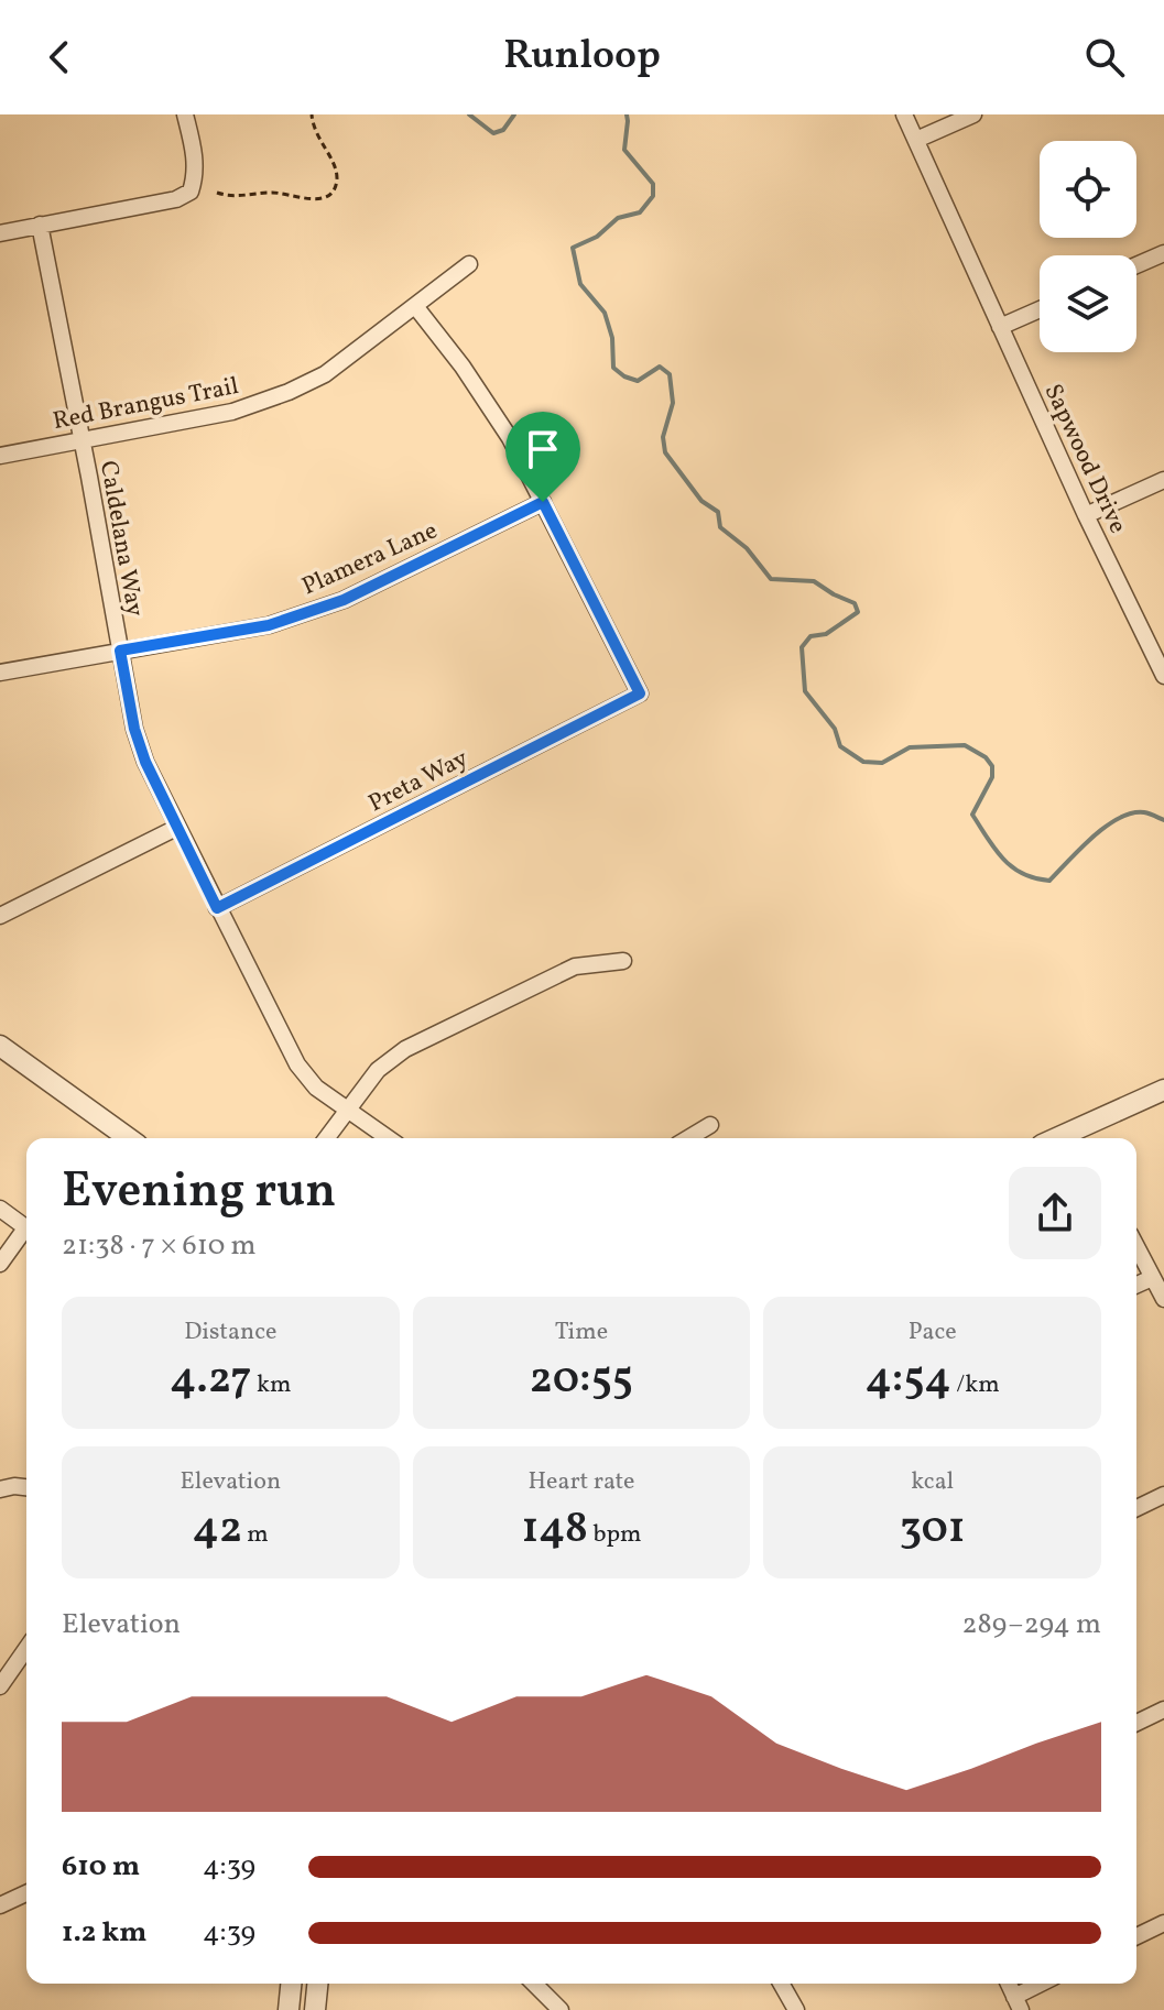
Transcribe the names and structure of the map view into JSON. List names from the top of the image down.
{
  "streets": {
    "street": [
      "Red Brangus Trail",
      "Sapwood Drive",
      "Caldelana Way",
      "Plamera Lane",
      "Preta Way"
    ]
  },
  "crossings": [
    ["Red Brangus Trail", "Caldelana Way"],
    ["Caldelana Way", "Plamera Lane"],
    ["Caldelana Way", "Preta Way"],
    ["Plamera Lane", "Preta Way"]
  ],
  "page": {
    "header": "Runloop",
    "heading": ["Evening run", "21:38 · 7 × 610 m"],
    "stats": [
      ["Distance", "4.27 km"],
      ["Time", "20:55"],
      ["Pace", "4:54 /km"],
      ["Elevation", "42 m"],
      ["Heart rate", "148 bpm"],
      ["kcal", "301"]
    ],
    "chart": ["Elevation", "289–294 m"],
    "list": [
      {
        "name": "610 m",
        "note": "4:39"
      },
      {
        "name": "1.2 km",
        "note": "4:39"
      }
    ]
  }
}
